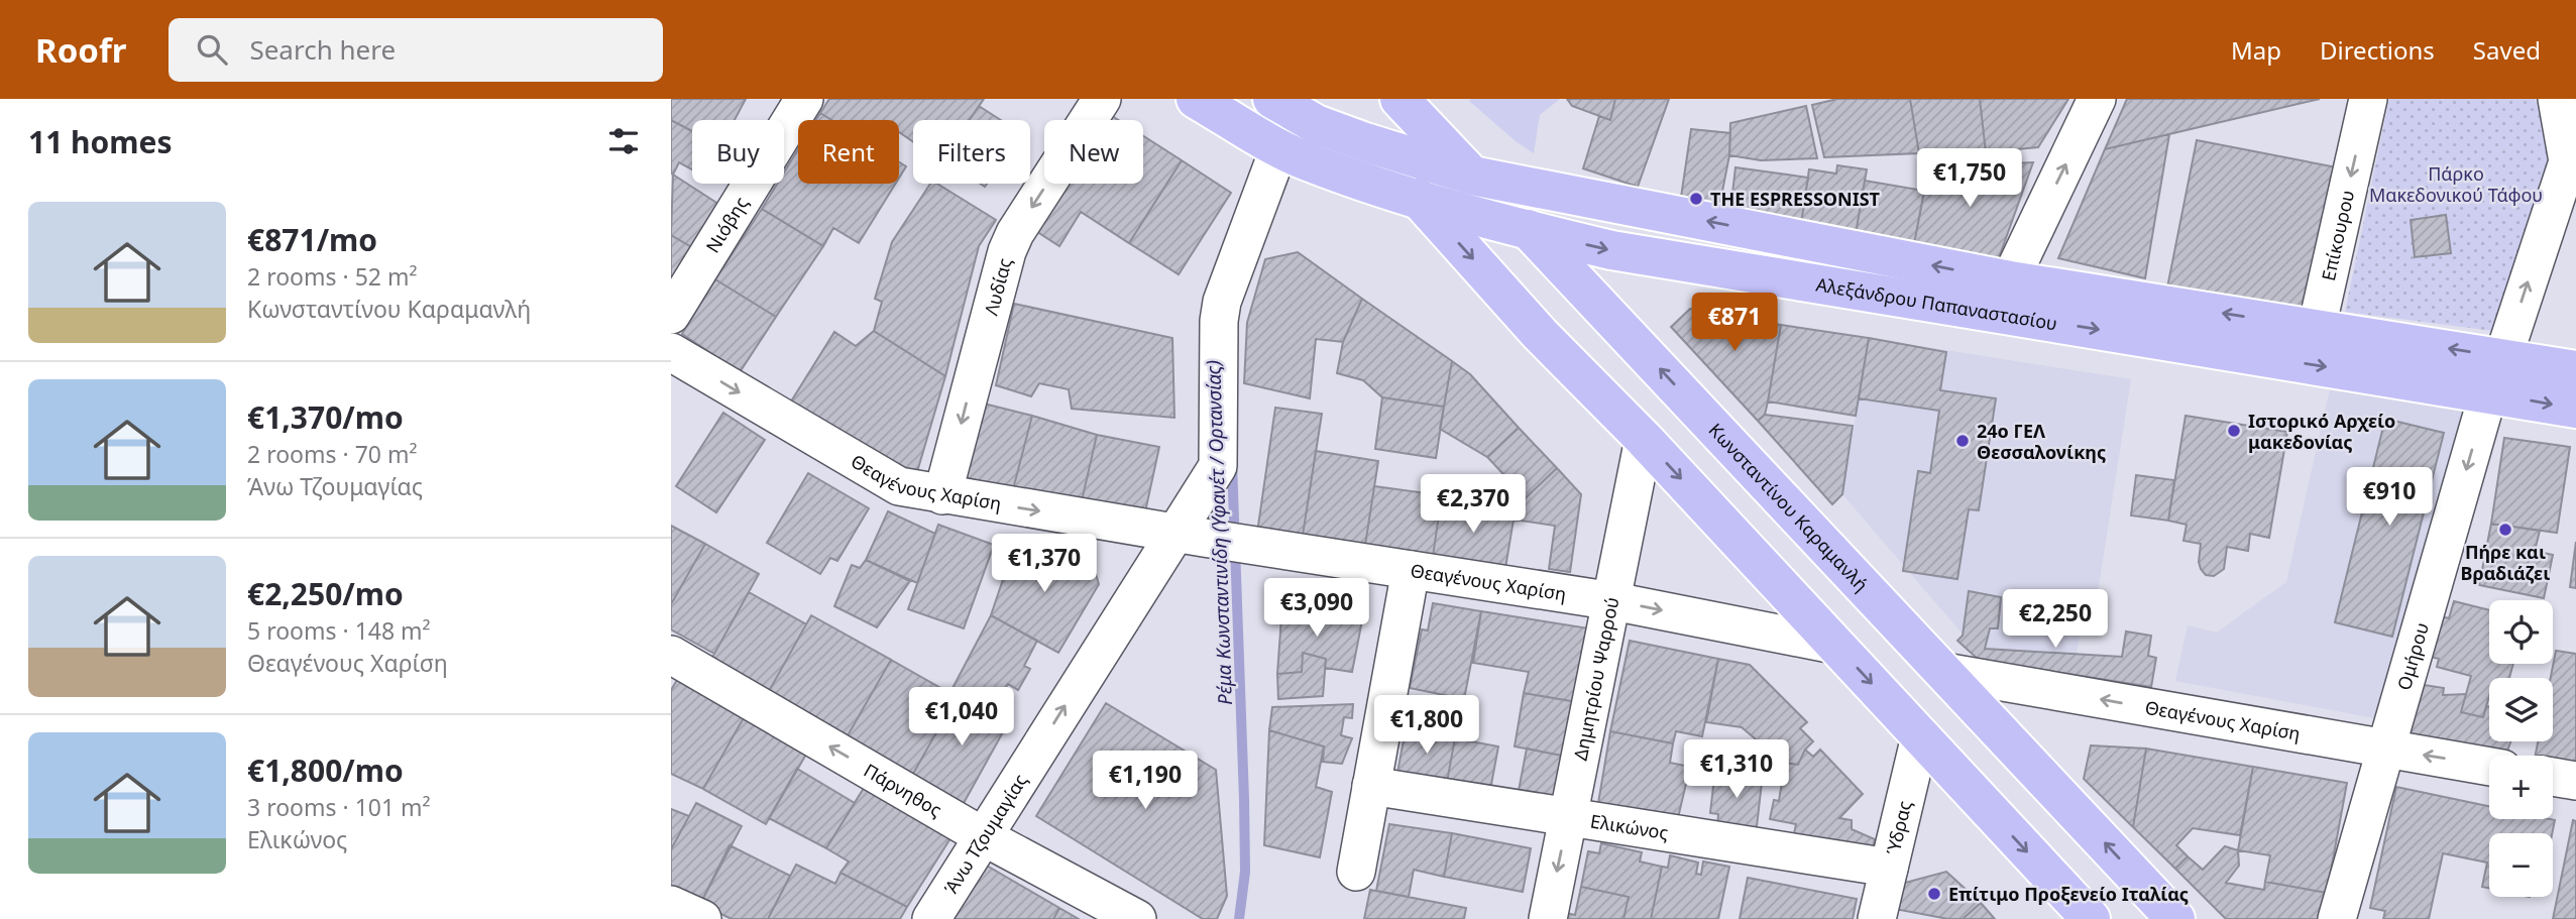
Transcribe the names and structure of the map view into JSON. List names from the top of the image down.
{
  "streets": {
    "main road": ["Αλεξάνδρου Παπαναστασίου", "Κωνσταντίνου Καραμανλή"],
    "street": [
      "Νιόβης",
      "Επίκουρου",
      "Λυδίας",
      "Θεαγένους Χαρίση",
      "Ομήρου",
      "Δημητρίου Ψαρρού",
      "Πάρνηθος",
      "Ελικώνος",
      "Ύδρας",
      "Άνω Τζουμαγίας"
    ]
  },
  "crossings": [
    ["Επίκουρου", "Αλεξάνδρου Παπαναστασίου"],
    ["Λυδίας", "Θεαγένους Χαρίση"],
    ["Αλεξάνδρου Παπαναστασίου", "Κωνσταντίνου Καραμανλή"],
    ["Αλεξάνδρου Παπαναστασίου", "Ομήρου"],
    ["Αλεξάνδρου Παπαναστασίου", "Άνω Τζουμαγίας"],
    ["Θεαγένους Χαρίση", "Κωνσταντίνου Καραμανλή"],
    ["Θεαγένους Χαρίση", "Ομήρου"],
    ["Θεαγένους Χαρίση", "Δημητρίου Ψαρρού"],
    ["Θεαγένους Χαρίση", "Άνω Τζουμαγίας"],
    ["Δημητρίου Ψαρρού", "Ελικώνος"],
    ["Πάρνηθος", "Άνω Τζουμαγίας"],
    ["Ελικώνος", "Ύδρας"]
  ],
  "one_way": ["Λυδίας", "Ομήρου", "Πάρνηθος"],
  "water": ["Ρέμα Κωνσταντινίδη (Υφανέτ / Ορτανσίας)"],
  "parks": ["Πάρκο Μακεδονικού Τάφου"],
  "places": [
    "THE ESPRESSONIST",
    "Ιστορικό Αρχείο μακεδονίας",
    "24ο ΓΕΛ Θεσσαλονίκης",
    "Πήρε και Βραδιάζει",
    "Επίτιμο Προξενείο Ιταλίας"
  ],
  "page": {
    "header": "Roofr",
    "search": "Search here",
    "nav": ["Map", "Directions", "Saved"],
    "heading": "11 homes",
    "chip": [
      "Buy",
      "Rent",
      "Filters",
      "New"
    ],
    "price": [
      "€1,750",
      "€871",
      "€910",
      "€2,370",
      "€1,370",
      "€3,090",
      "€2,250",
      "€1,040",
      "€1,800",
      "€1,310",
      "€1,190"
    ],
    "list": [
      {
        "name": "€871/mo",
        "note": "2 rooms · 52 m² · Κωνσταντίνου Καραμανλή"
      },
      {
        "name": "€1,370/mo",
        "note": "2 rooms · 70 m² · Άνω Τζουμαγίας"
      },
      {
        "name": "€2,250/mo",
        "note": "5 rooms · 148 m² · Θεαγένους Χαρίση"
      },
      {
        "name": "€1,800/mo",
        "note": "3 rooms · 101 m² · Ελικώνος"
      }
    ],
    "map_buttons": ["+", "−"]
  }
}
